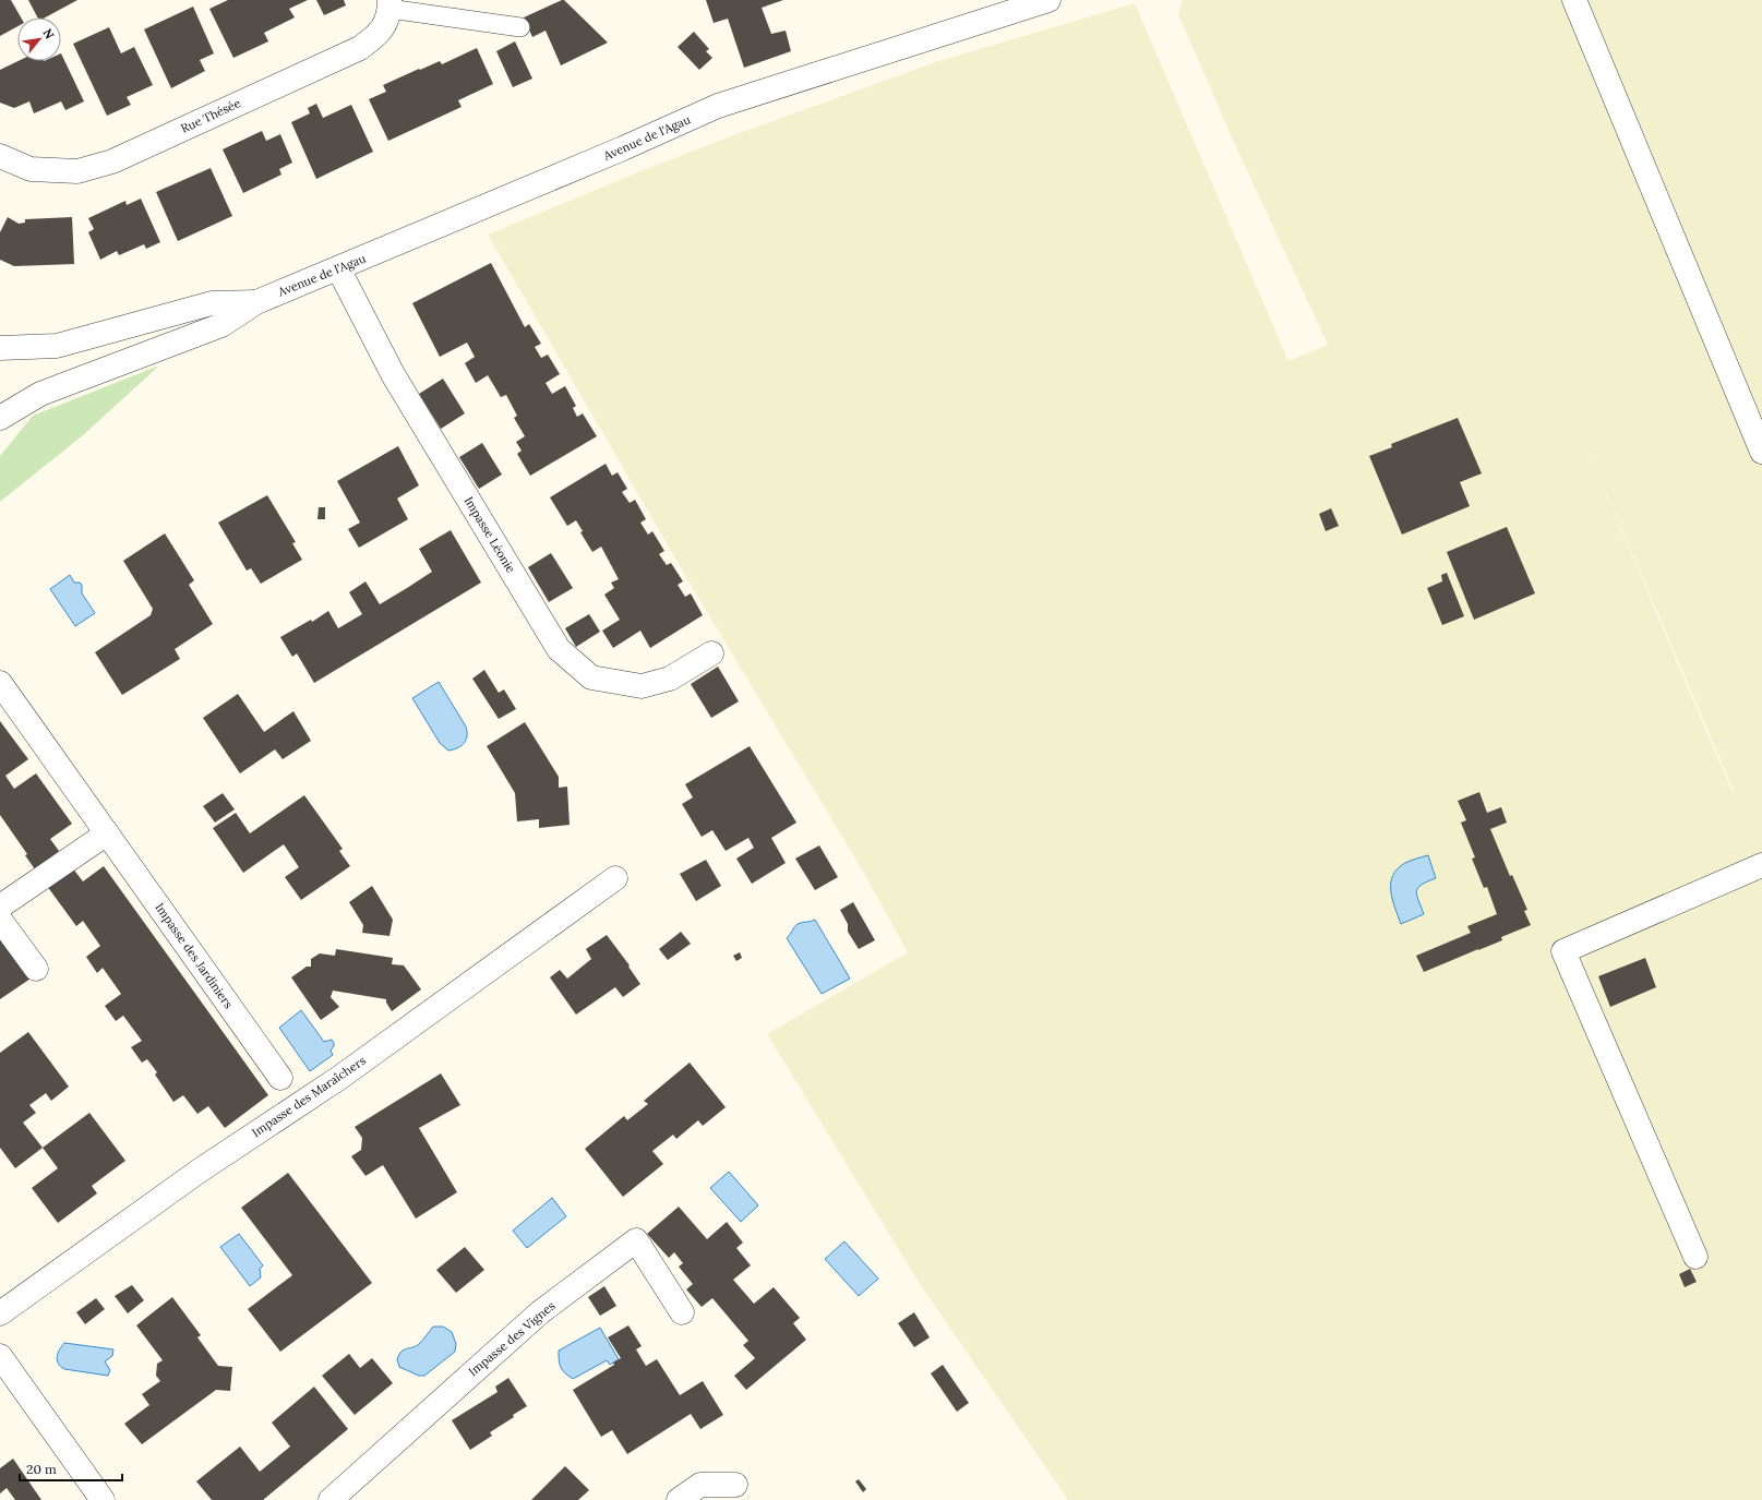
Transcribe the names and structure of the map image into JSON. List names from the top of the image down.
{
  "streets": {
    "street": [
      "Rue Thésée",
      "Avenue de l'Agau",
      "Impasse Léonie",
      "Impasse des Jardiniers",
      "Impasse des Maraîchers",
      "Impasse des Vignes"
    ]
  },
  "crossings": [
    ["Avenue de l'Agau", "Impasse Léonie"]
  ],
  "scale_bar": "20 m",
  "north": "top right"
}
